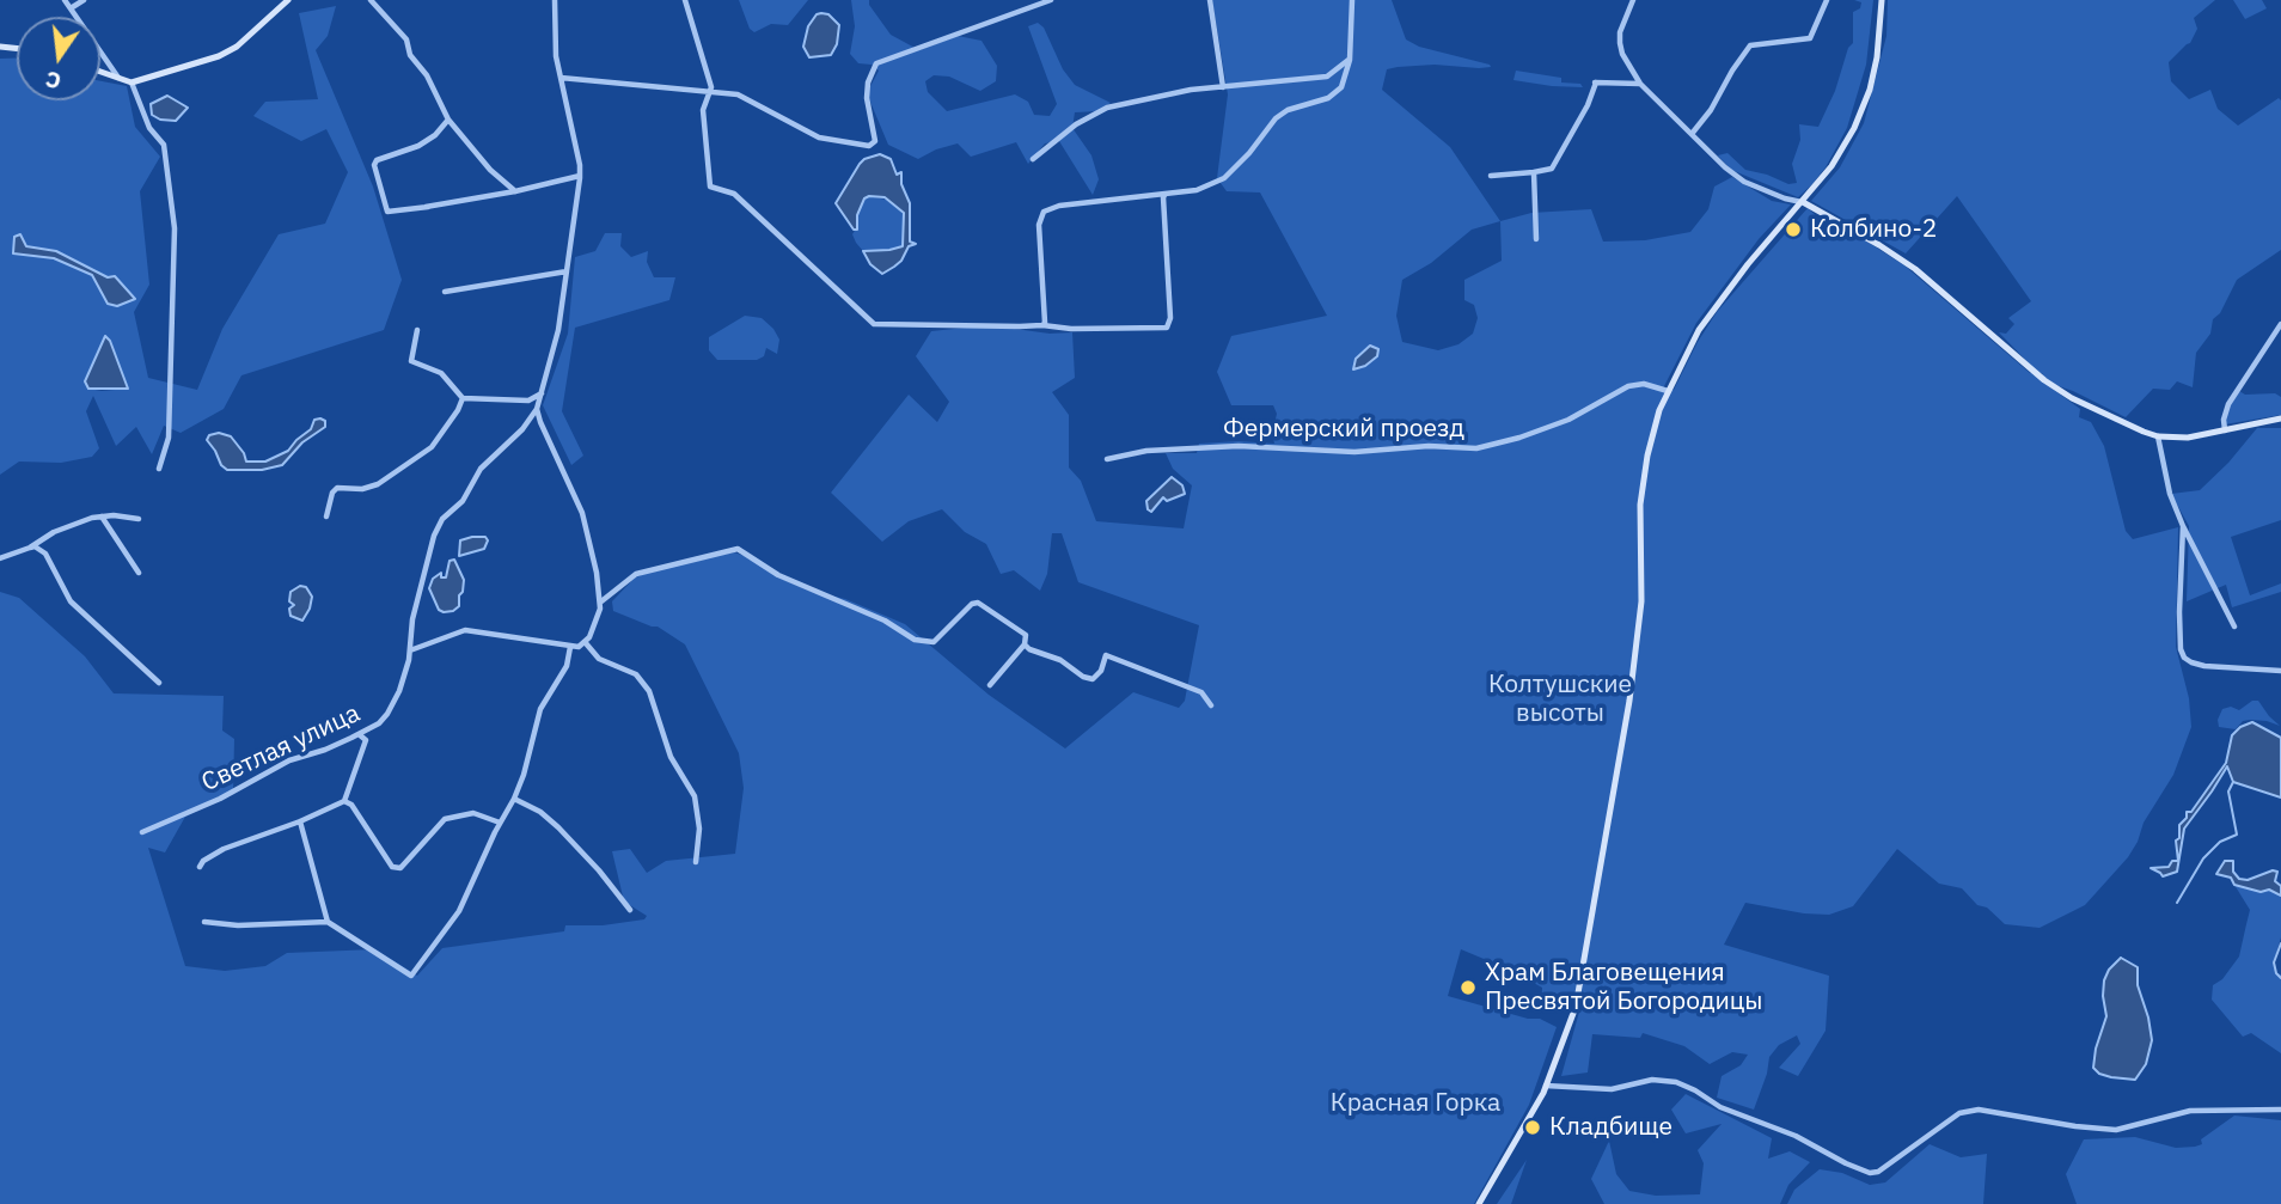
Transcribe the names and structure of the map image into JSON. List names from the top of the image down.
{
  "streets": {
    "street": ["Фермерский проезд", "Светлая улица"]
  },
  "parks": ["Колтушские высоты", "Красная Горка"],
  "places": ["Колбино-2", "Храм Благовещения Пресвятой Богородицы", "Кладбище"],
  "north": "bottom"
}
